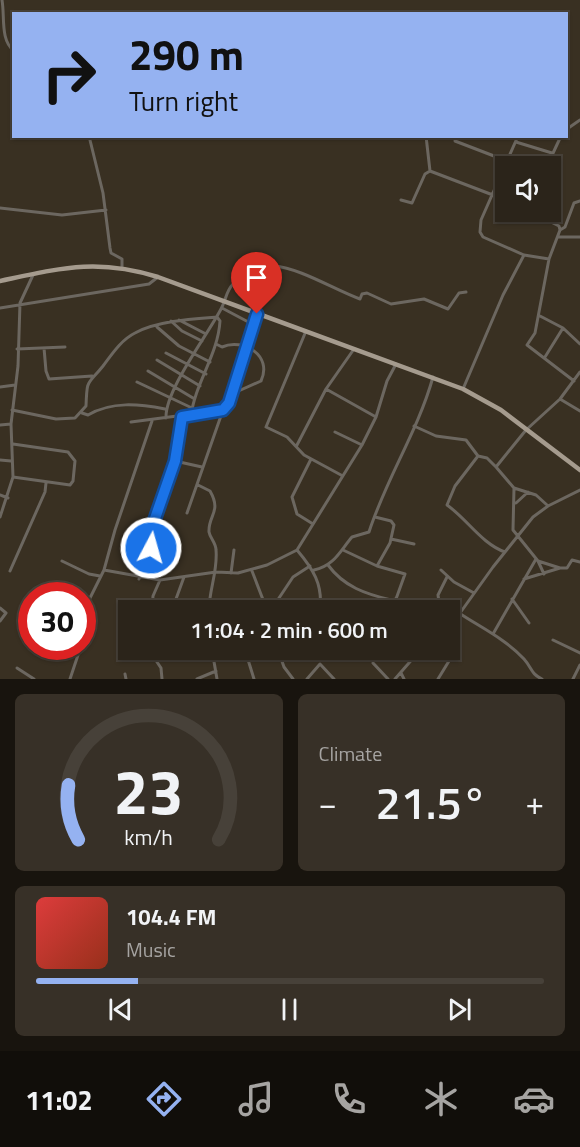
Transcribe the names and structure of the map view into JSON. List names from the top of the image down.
{
  "page": {
    "turn": ["290 m", "Turn right"],
    "limit": "30",
    "trip": "11:04 · 2 min · 600 m",
    "tile": "Climate",
    "heat": ["−", "21.5°", "+"],
    "song": ["104.4 FM", "Music"],
    "tabs": "11:02",
    "gauge": ["23", "km/h"]
  }
}
